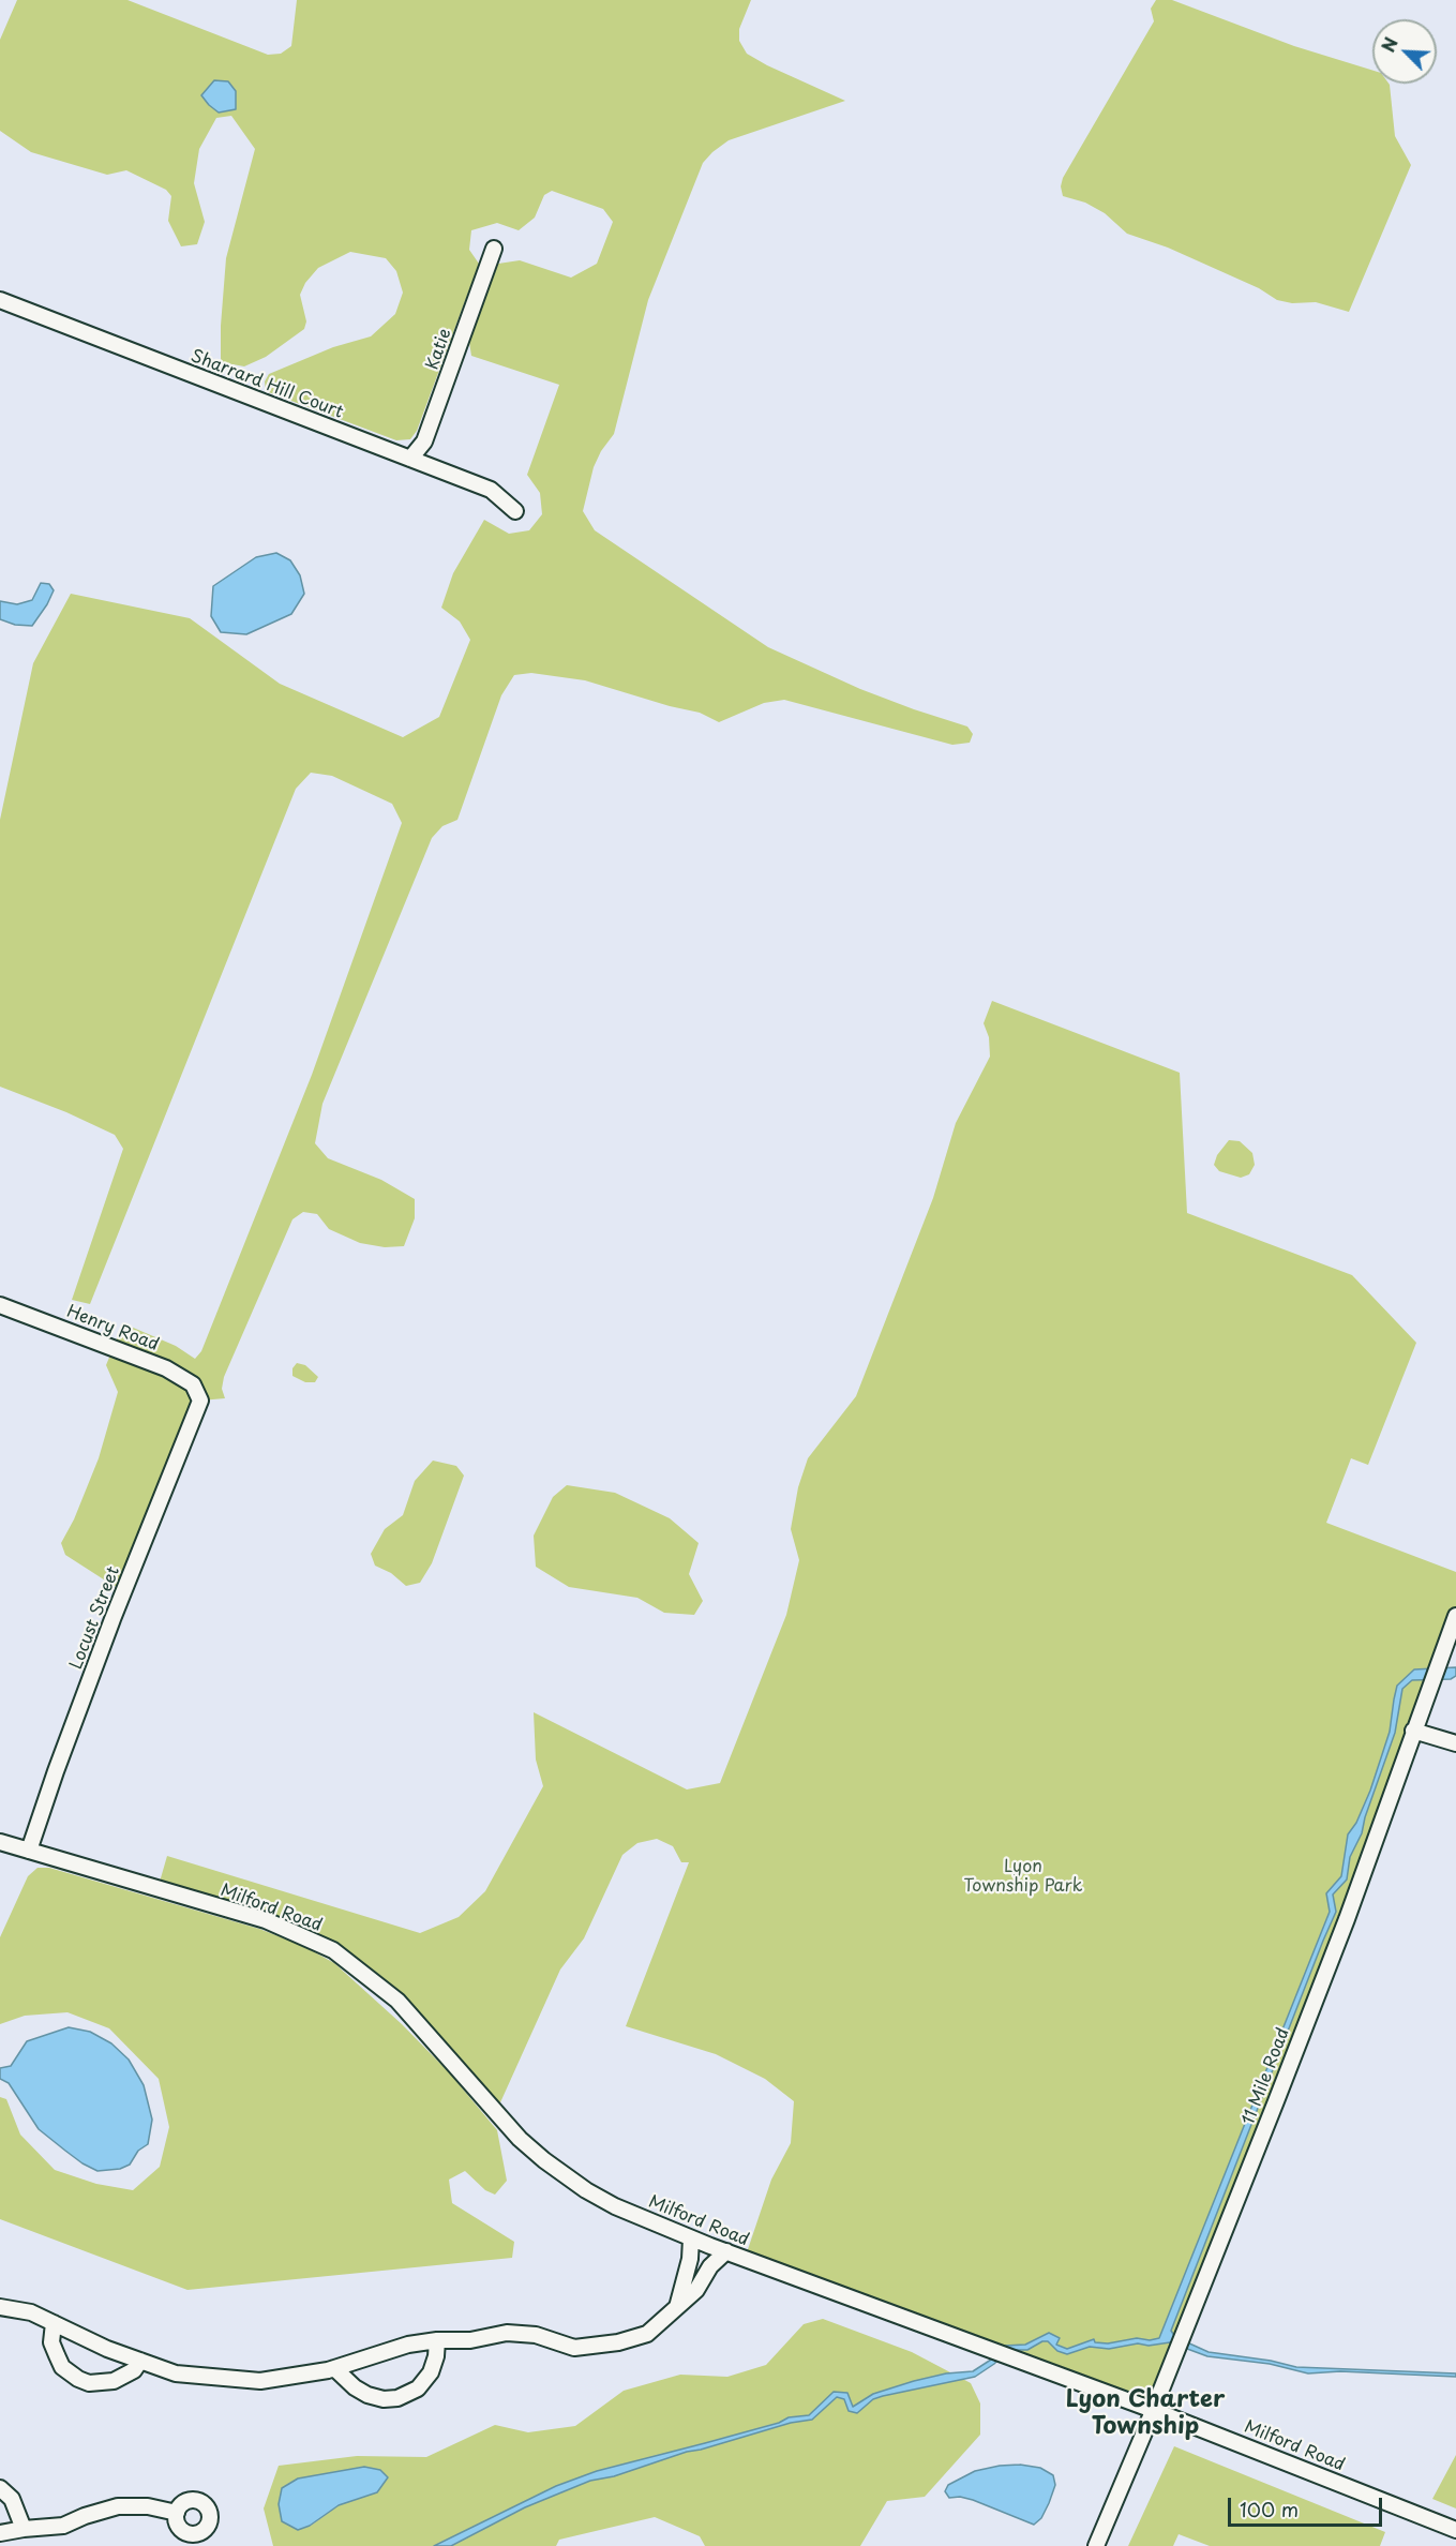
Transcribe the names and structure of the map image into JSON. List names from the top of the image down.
{
  "streets": {
    "street": [
      "Katie",
      "Sharrard Hill Court",
      "Henry Road",
      "Locust Street",
      "Milford Road",
      "11 Mile Road"
    ]
  },
  "crossings": [
    ["Katie", "Sharrard Hill Court"],
    ["Henry Road", "Locust Street"],
    ["Locust Street", "Milford Road"],
    ["Milford Road", "11 Mile Road"]
  ],
  "districts": ["Lyon Charter Township"],
  "parks": ["Lyon Township Park"],
  "scale_bar": "100 m",
  "north": "top left"
}
